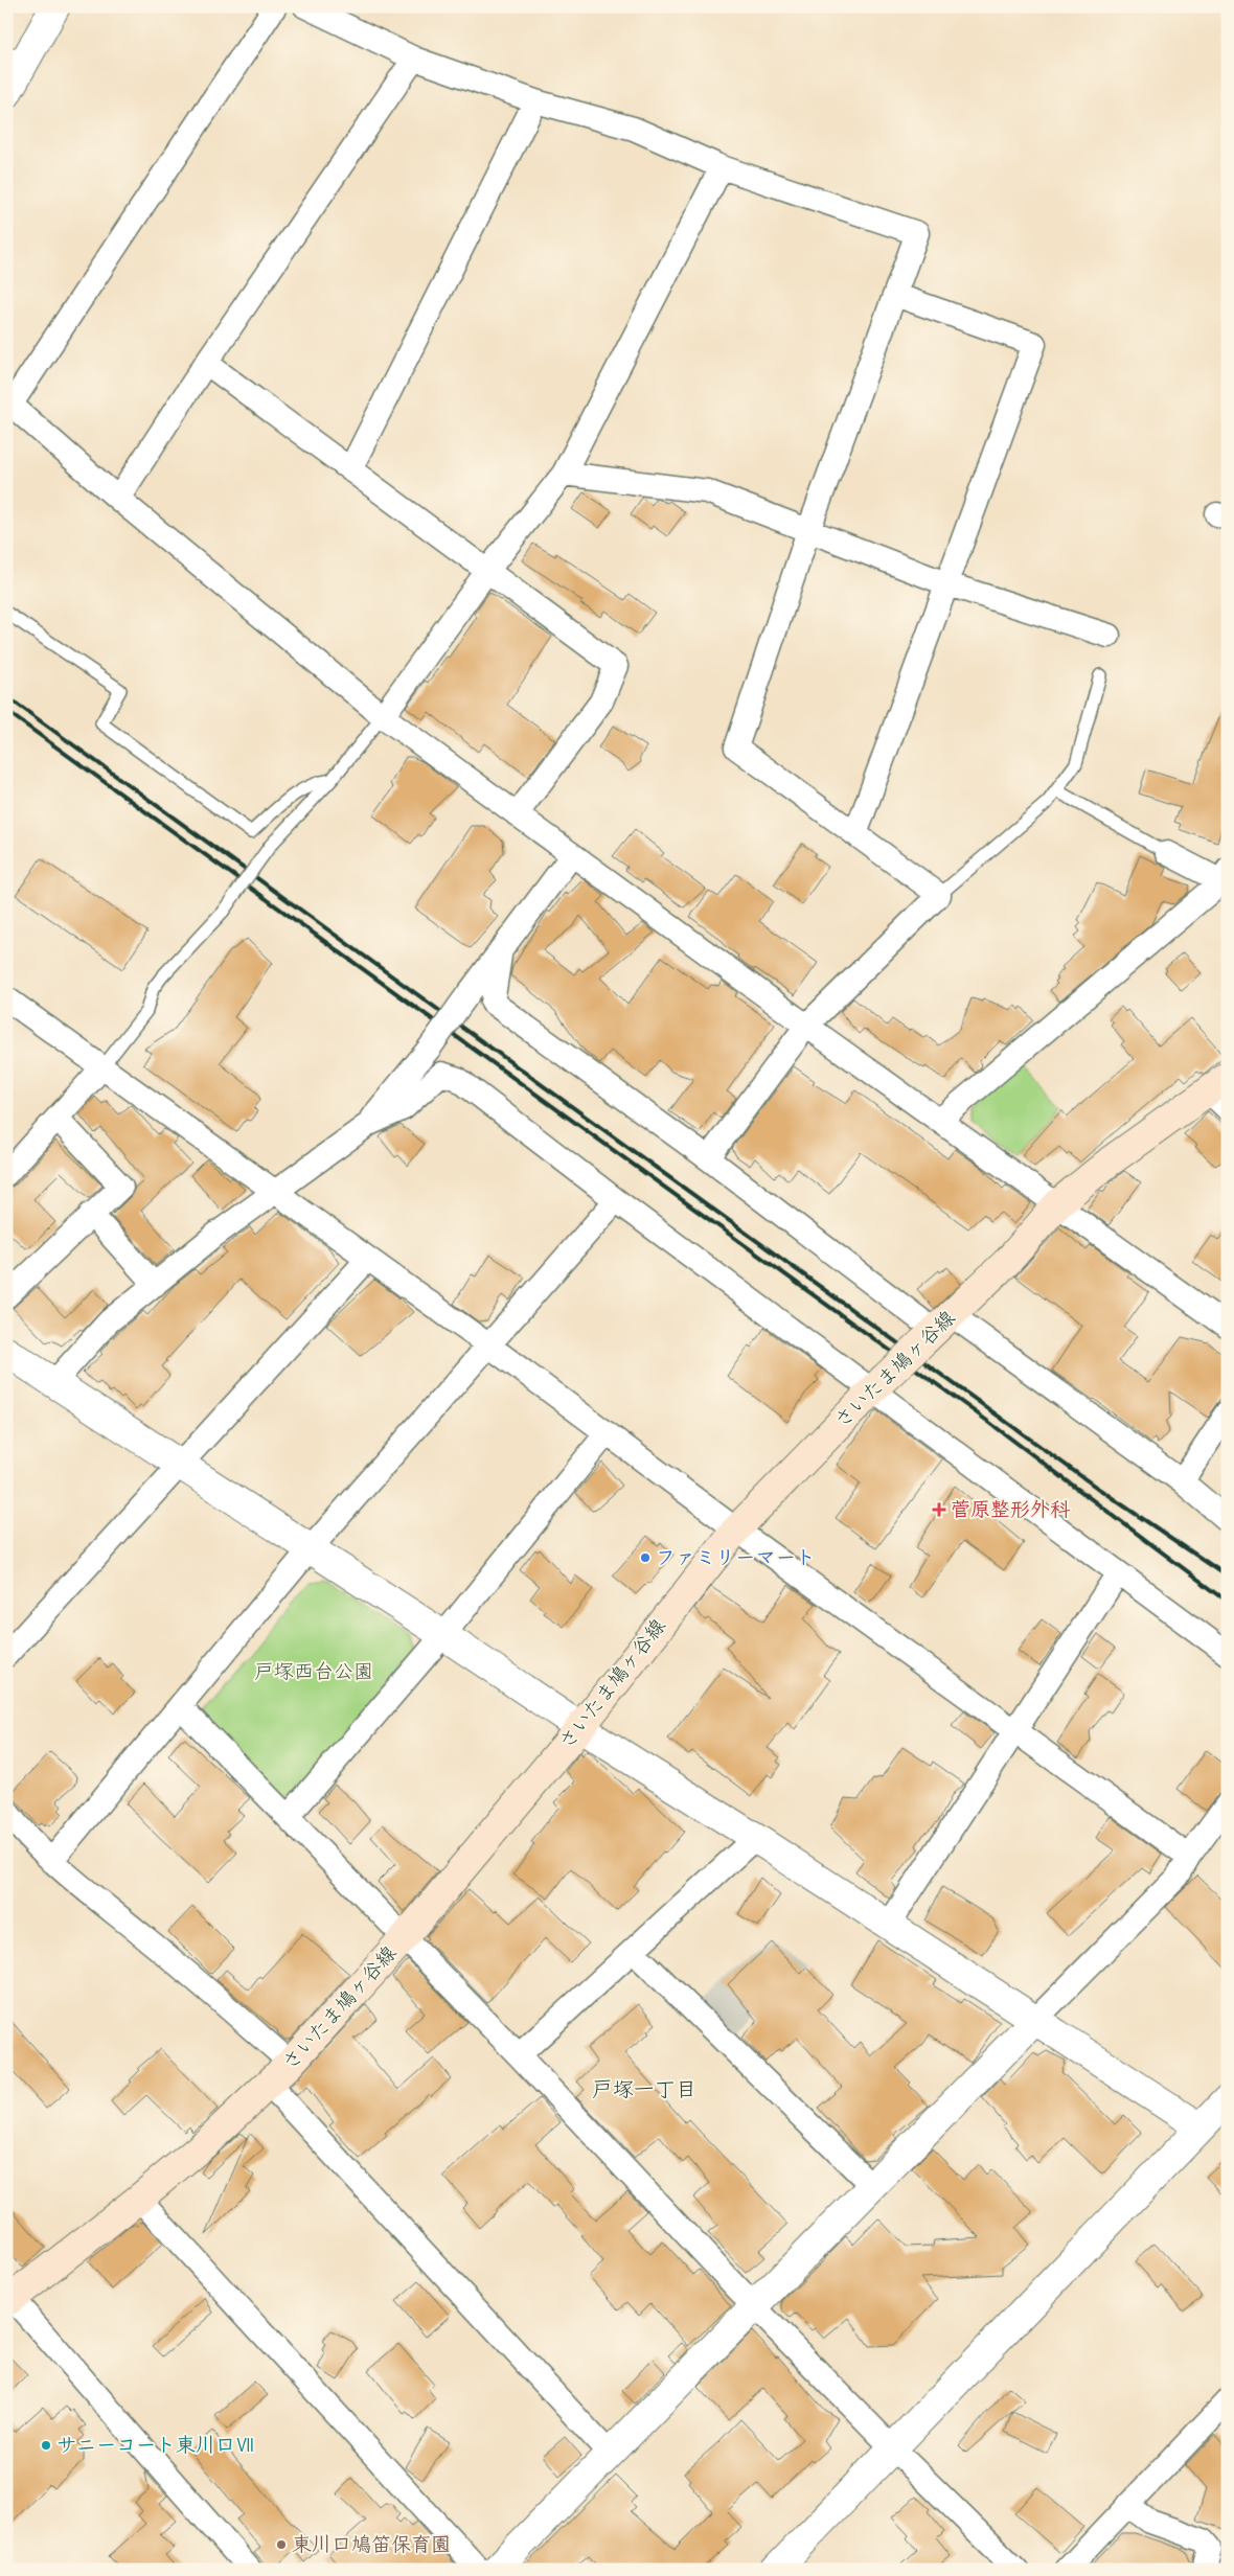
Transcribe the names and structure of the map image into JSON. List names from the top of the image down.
{
  "streets": {
    "main road": ["さいたま鳩ヶ谷線"]
  },
  "districts": ["戸塚一丁目"],
  "parks": ["戸塚西台公園"],
  "places": {
    "health": ["菅原整形外科"],
    "other": ["ファミリーマート", "サニーコート東川口Ⅶ", "東川口鳩笛保育園"]
  }
}
